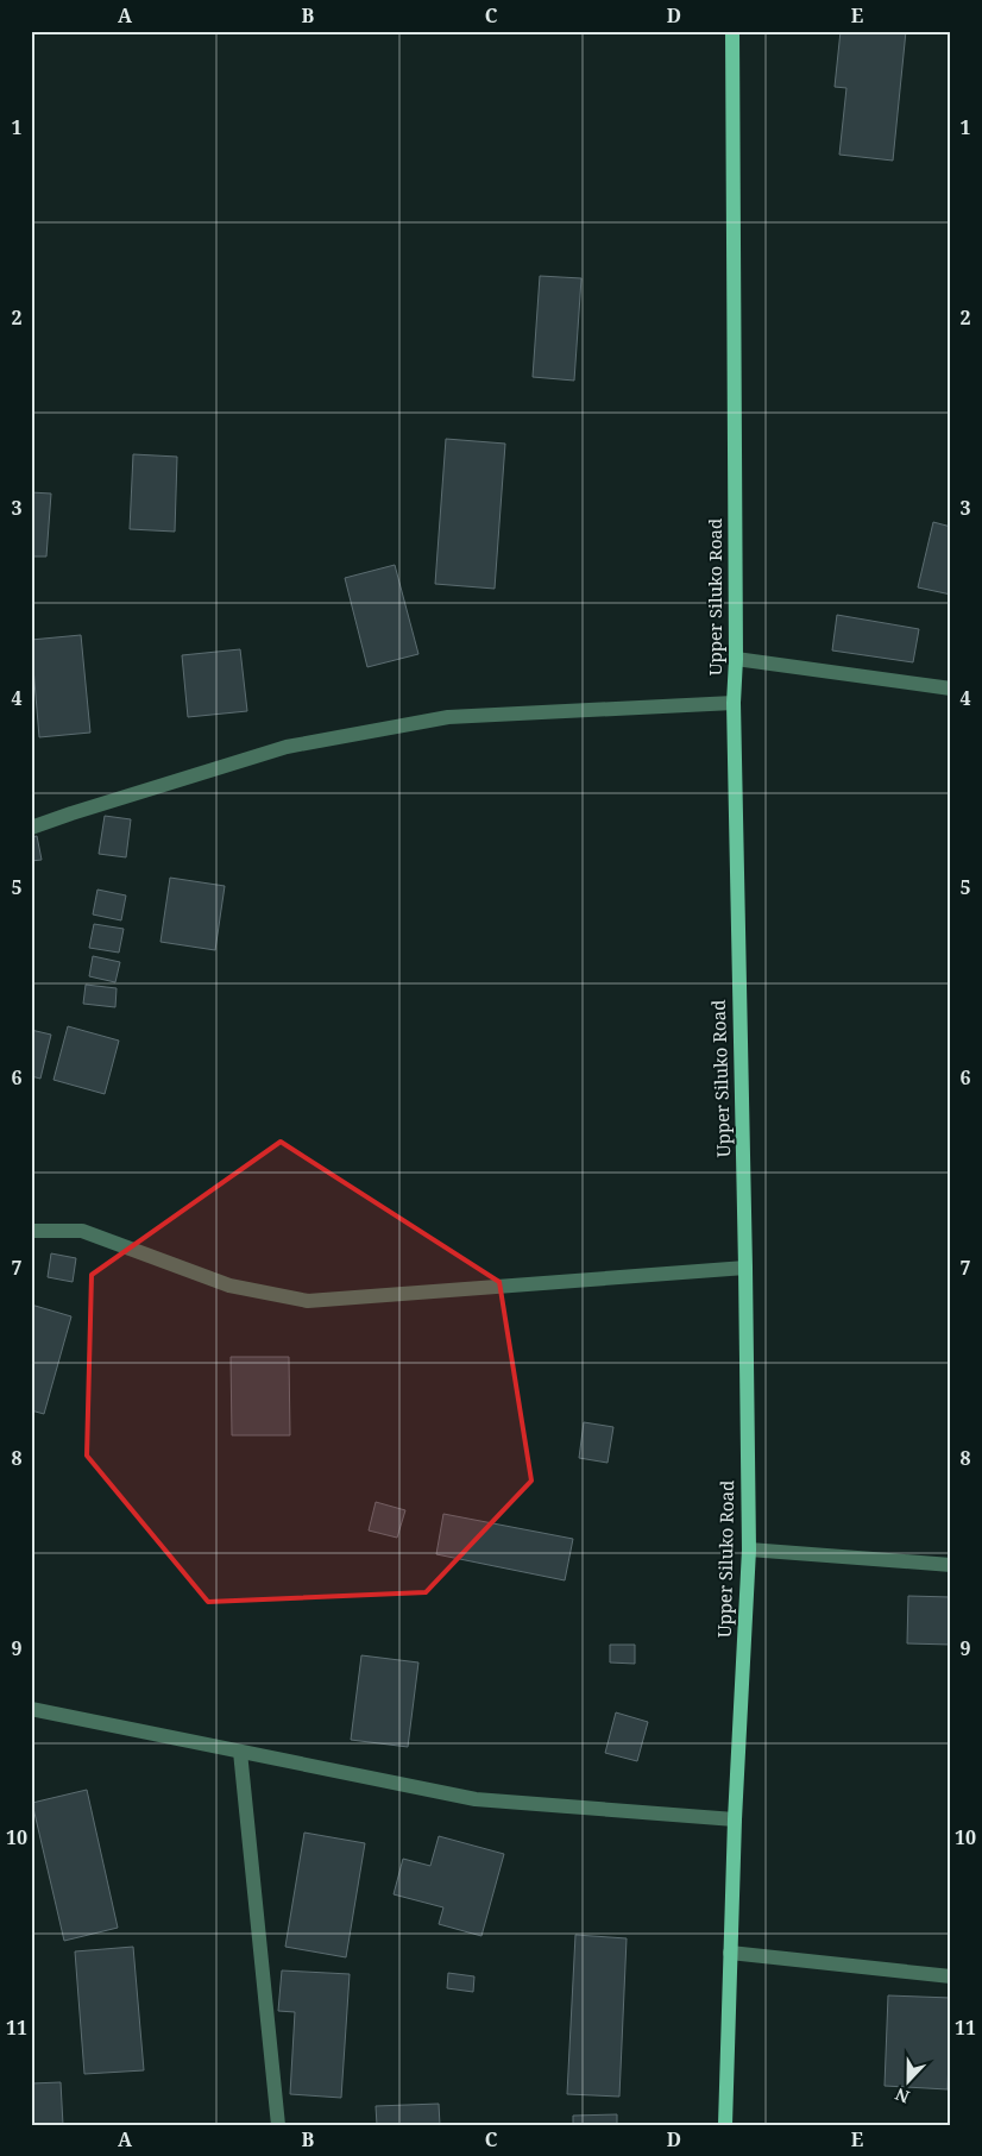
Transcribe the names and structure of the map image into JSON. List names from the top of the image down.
{
  "streets": {
    "main road": ["Upper Siluko Road"]
  },
  "north": "bottom",
  "grid": {
    "columns": [
      "A",
      "B",
      "C",
      "D",
      "E"
    ],
    "rows": [
      "1",
      "2",
      "3",
      "4",
      "5",
      "6",
      "7",
      "8",
      "9",
      "10",
      "11"
    ]
  }
}
